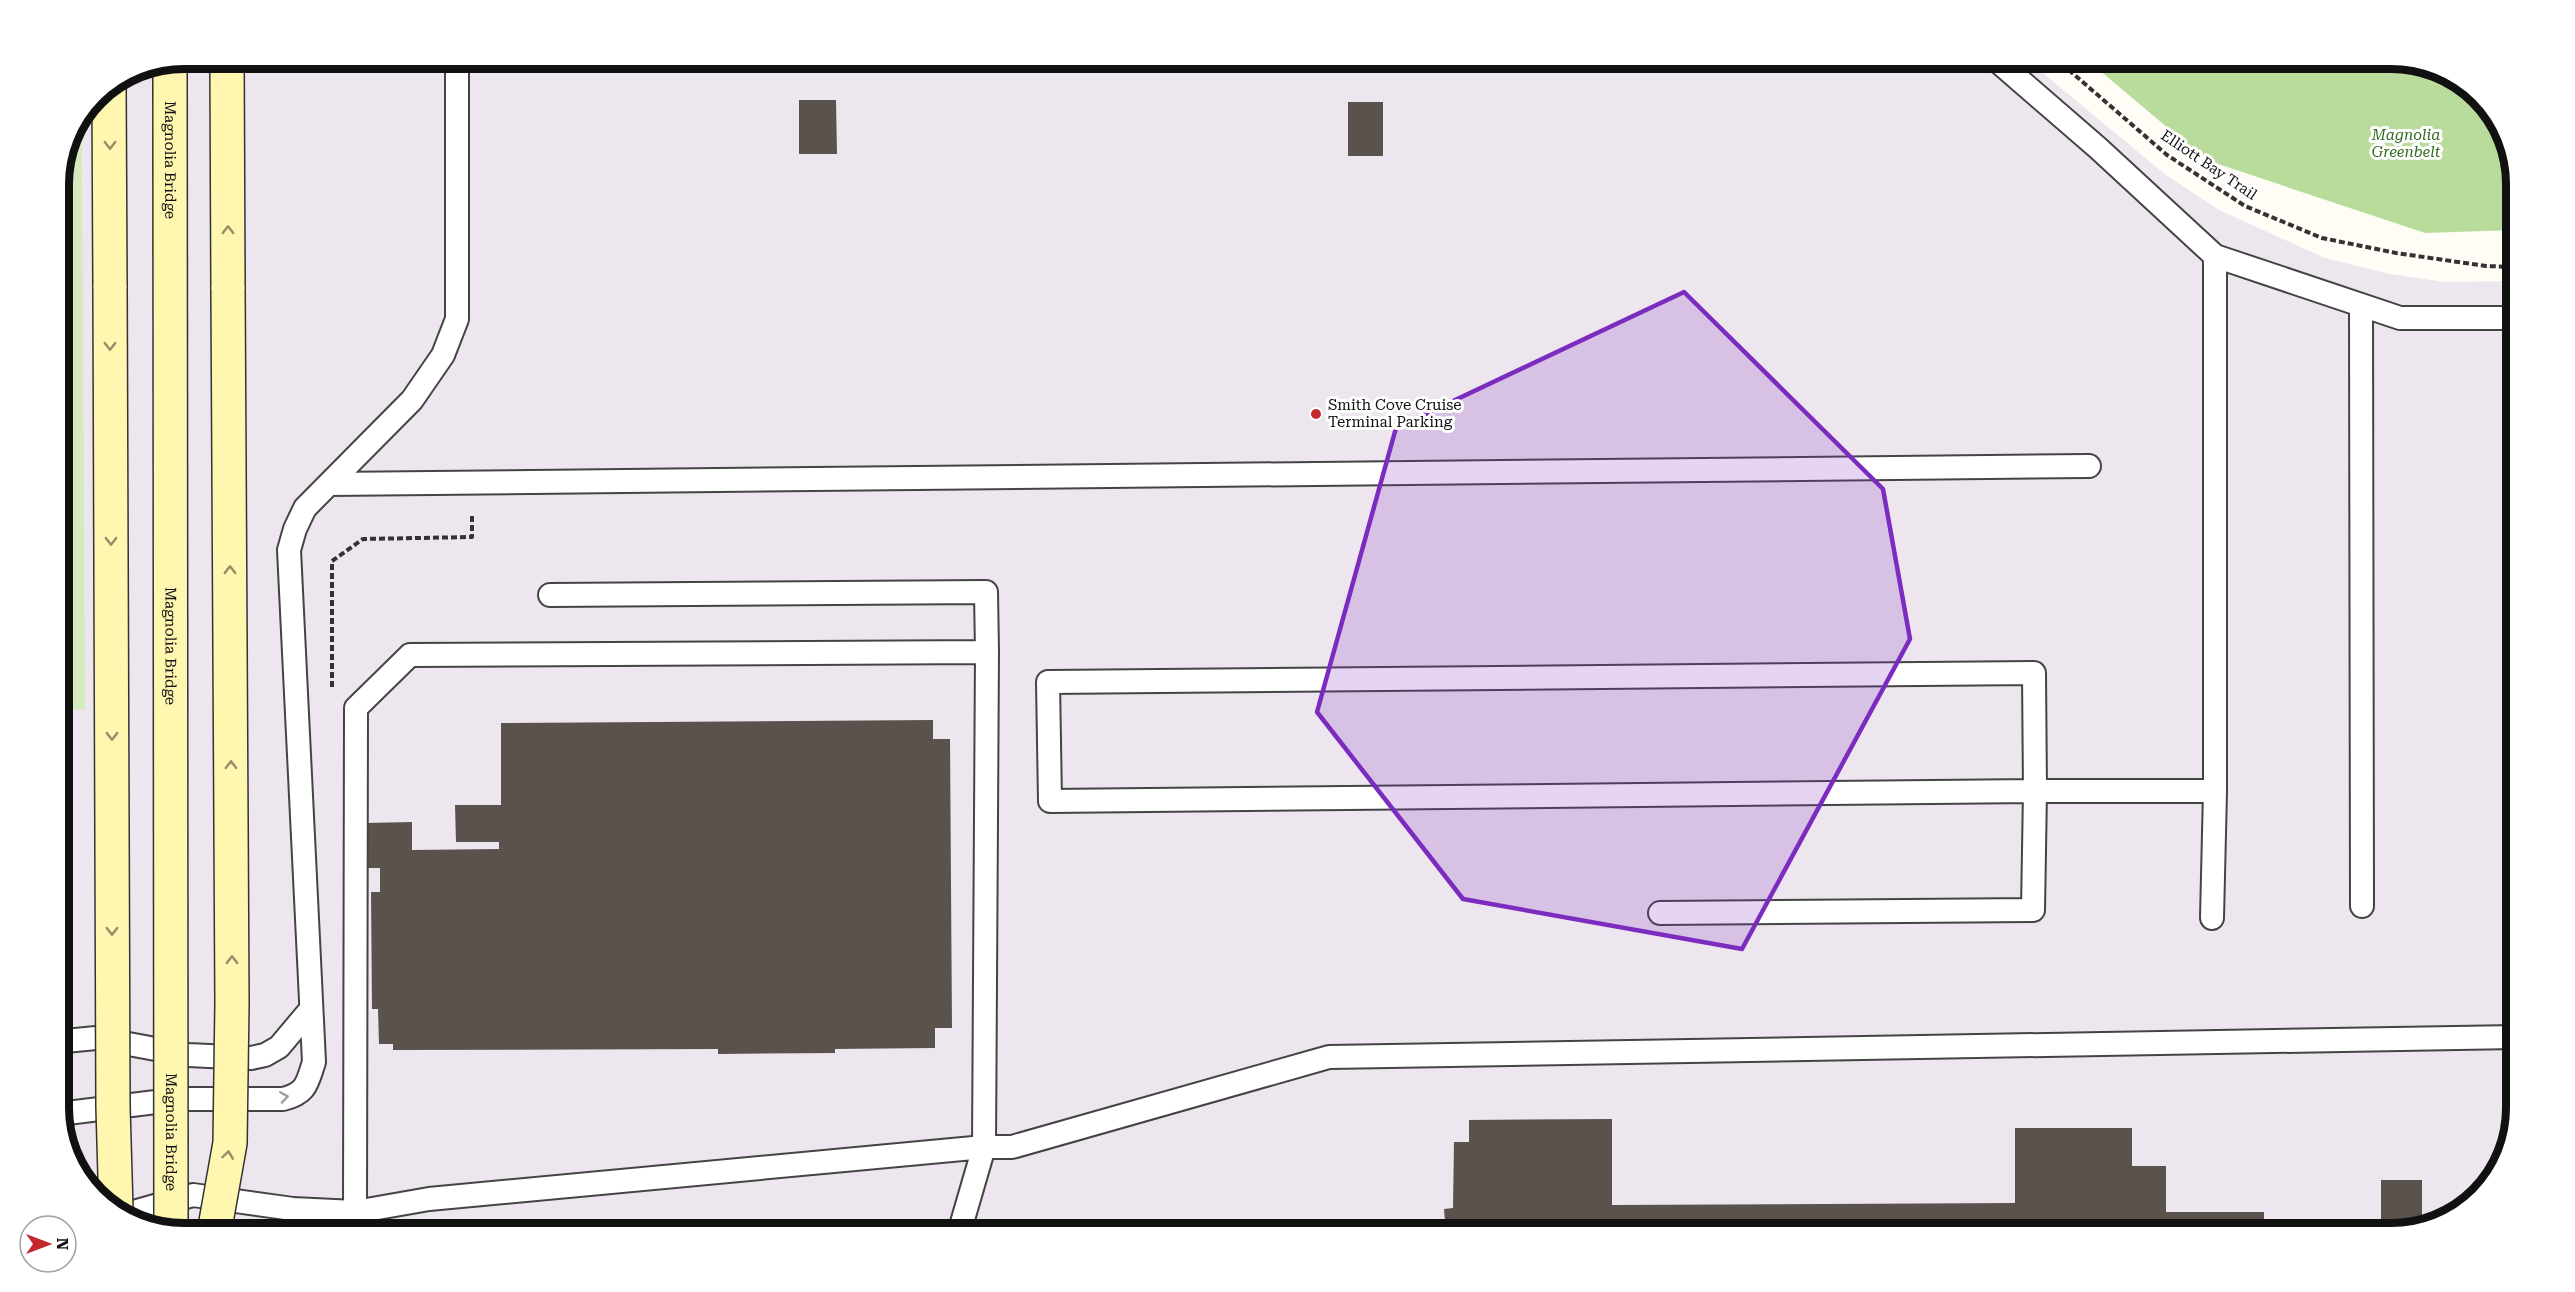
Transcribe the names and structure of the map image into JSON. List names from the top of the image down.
{
  "streets": {
    "main road": ["Magnolia Bridge"],
    "path": ["Elliott Bay Trail"]
  },
  "parks": ["Magnolia Greenbelt"],
  "places": ["Smith Cove Cruise Terminal Parking"],
  "north": "right"
}
